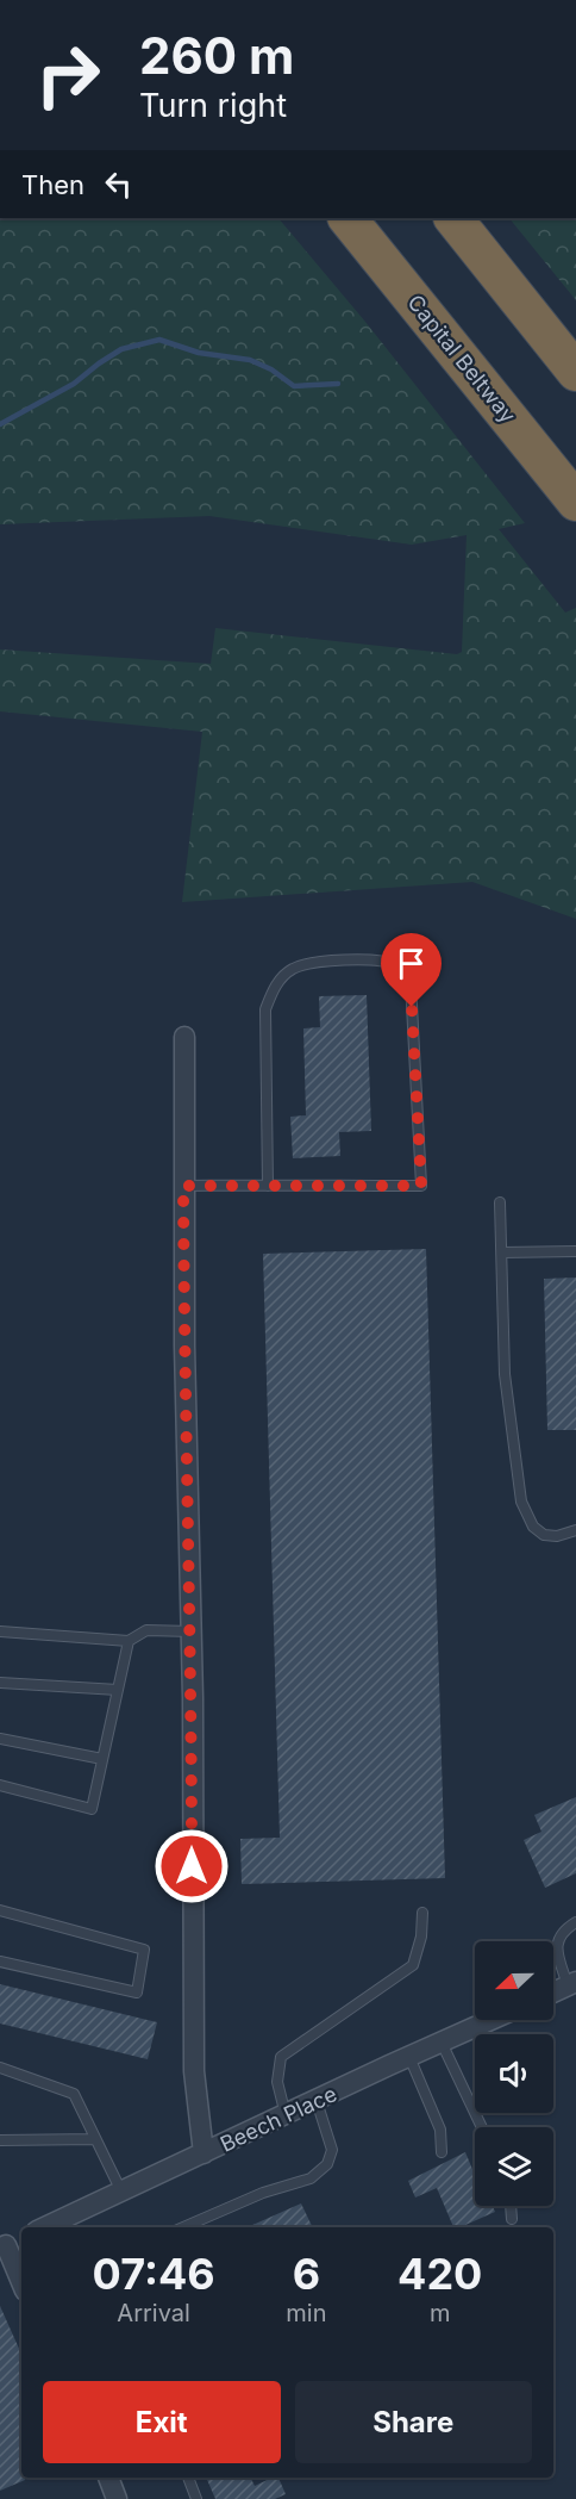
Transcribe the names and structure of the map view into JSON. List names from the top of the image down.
{
  "streets": {
    "highway": ["Capital Beltway"],
    "street": ["Beech Place"]
  },
  "north": "left",
  "page": {
    "turn": ["260 m", "Turn right"],
    "then": "Then",
    "eta": [
      "07:46",
      "Arrival",
      "6",
      "min",
      "420",
      "m"
    ],
    "buttons": ["Exit", "Share"]
  }
}
